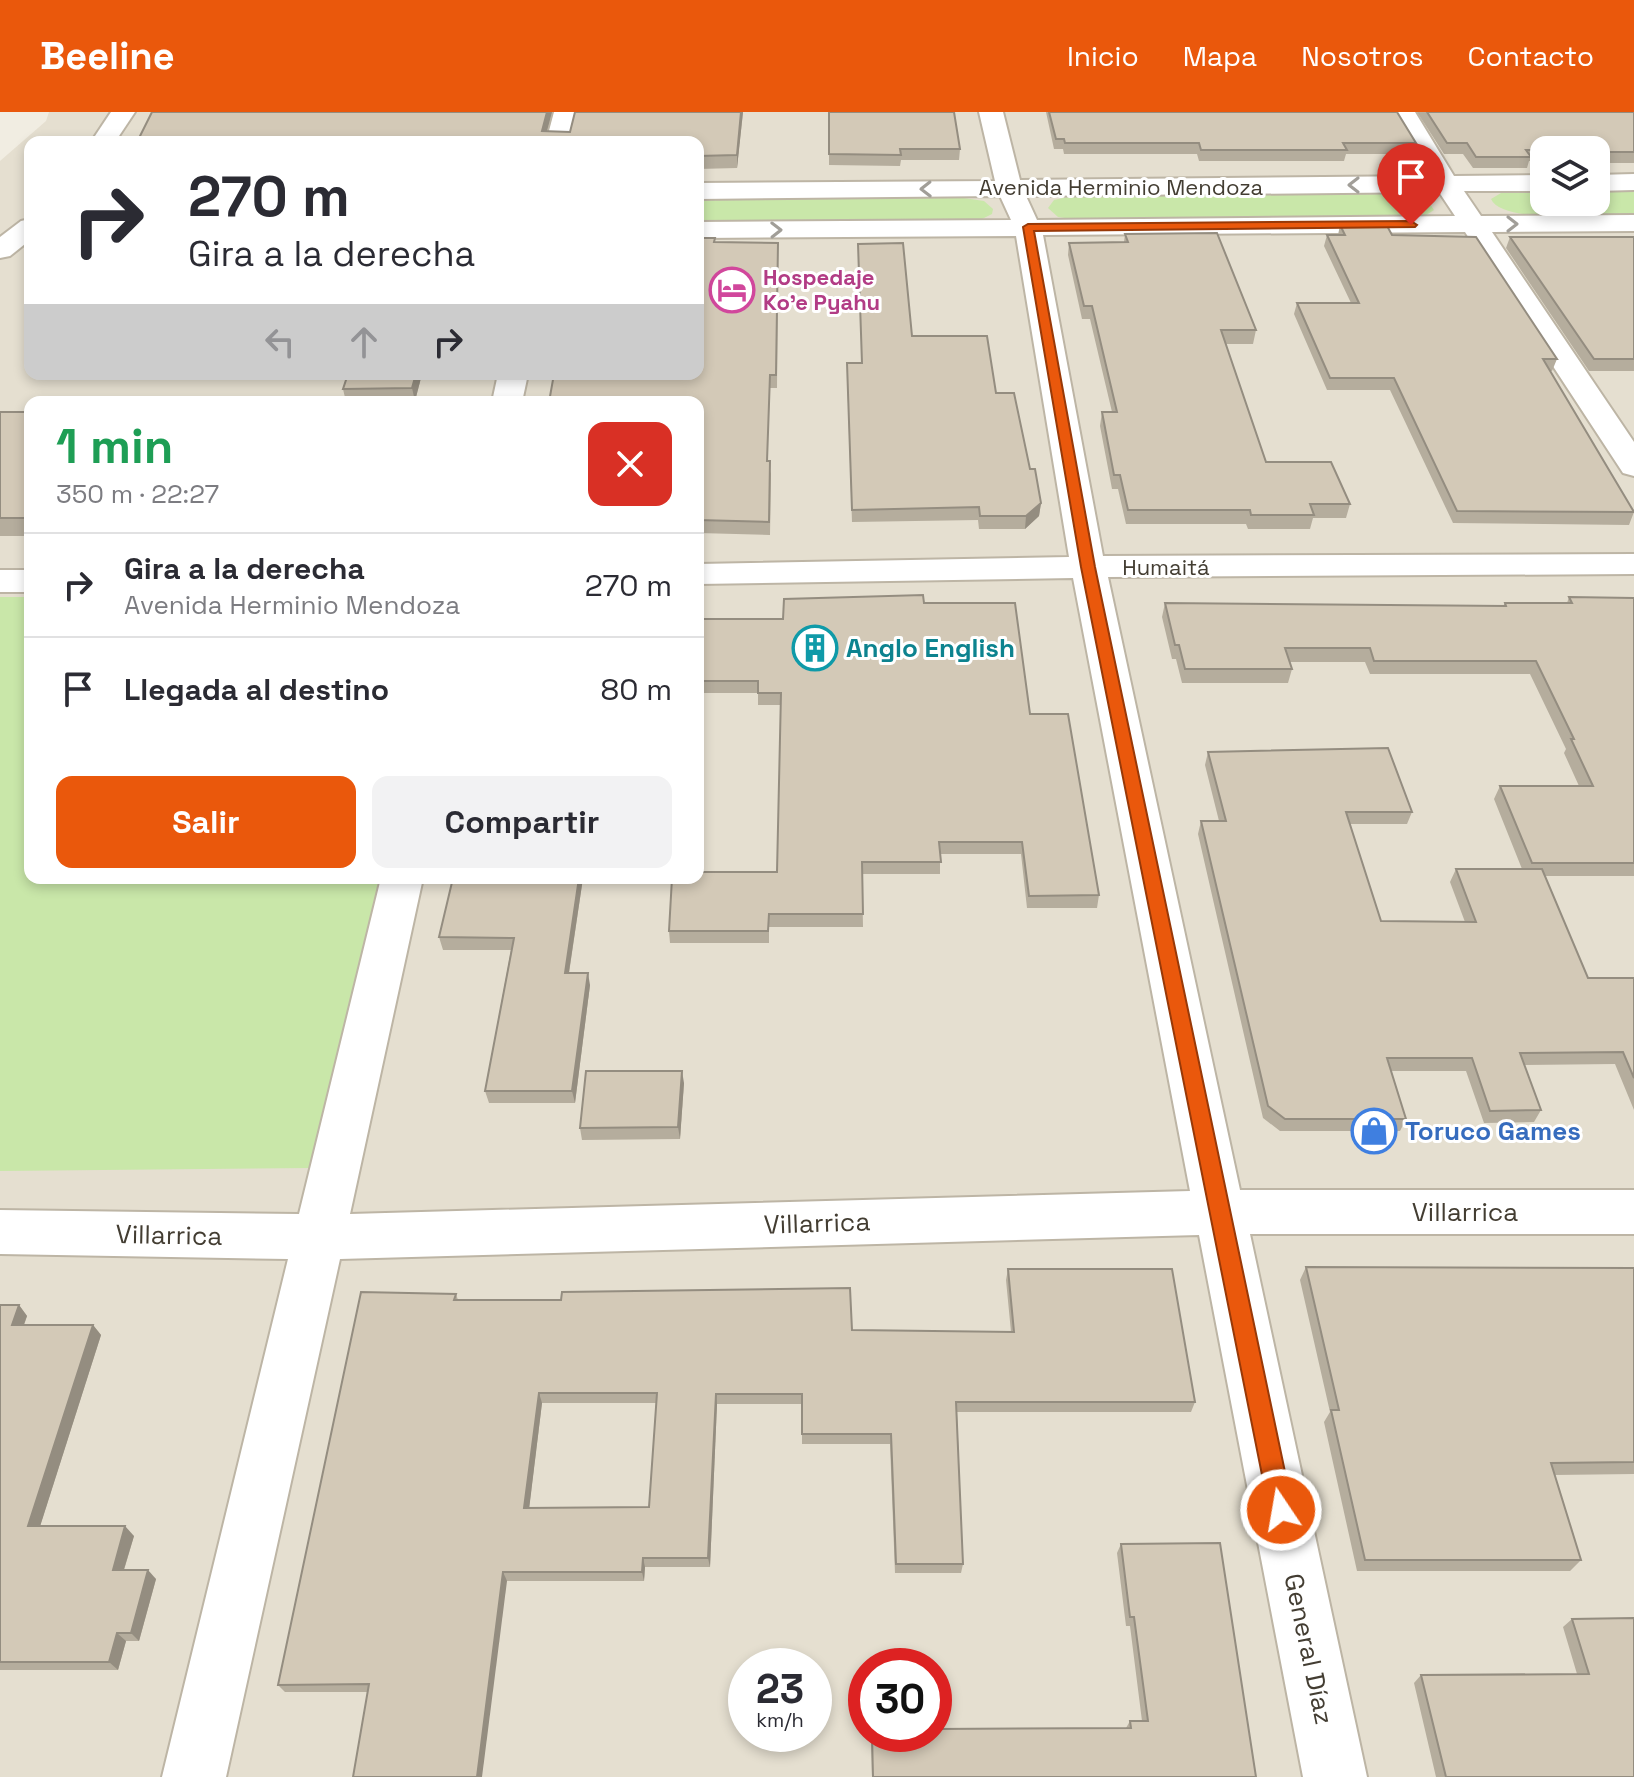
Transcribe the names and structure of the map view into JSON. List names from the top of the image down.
{
  "streets": {
    "street": [
      "Avenida Herminio Mendoza",
      "Humaitá",
      "Villarrica",
      "General Díaz"
    ]
  },
  "crossings": [
    ["Avenida Herminio Mendoza", "General Díaz"],
    ["Humaitá", "General Díaz"],
    ["Villarrica", "General Díaz"]
  ],
  "places": {
    "hotel": ["Hospedaje Ko'e Pyahu"],
    "building": ["Anglo English"],
    "shop": ["Toruco Games"]
  },
  "page": {
    "header": "Beeline",
    "nav": [
      "Inicio",
      "Mapa",
      "Nosotros",
      "Contacto"
    ],
    "turn": ["270 m", "Gira a la derecha"],
    "heading": ["1 min", "350 m · 22:27"],
    "list": [
      {
        "name": "Gira a la derecha",
        "note": "Avenida Herminio Mendoza",
        "value": "270 m"
      },
      {
        "name": "Llegada al destino",
        "value": "80 m"
      }
    ],
    "buttons": ["Salir", "Compartir"],
    "speed": "23 km/h",
    "limit": "30"
  }
}
